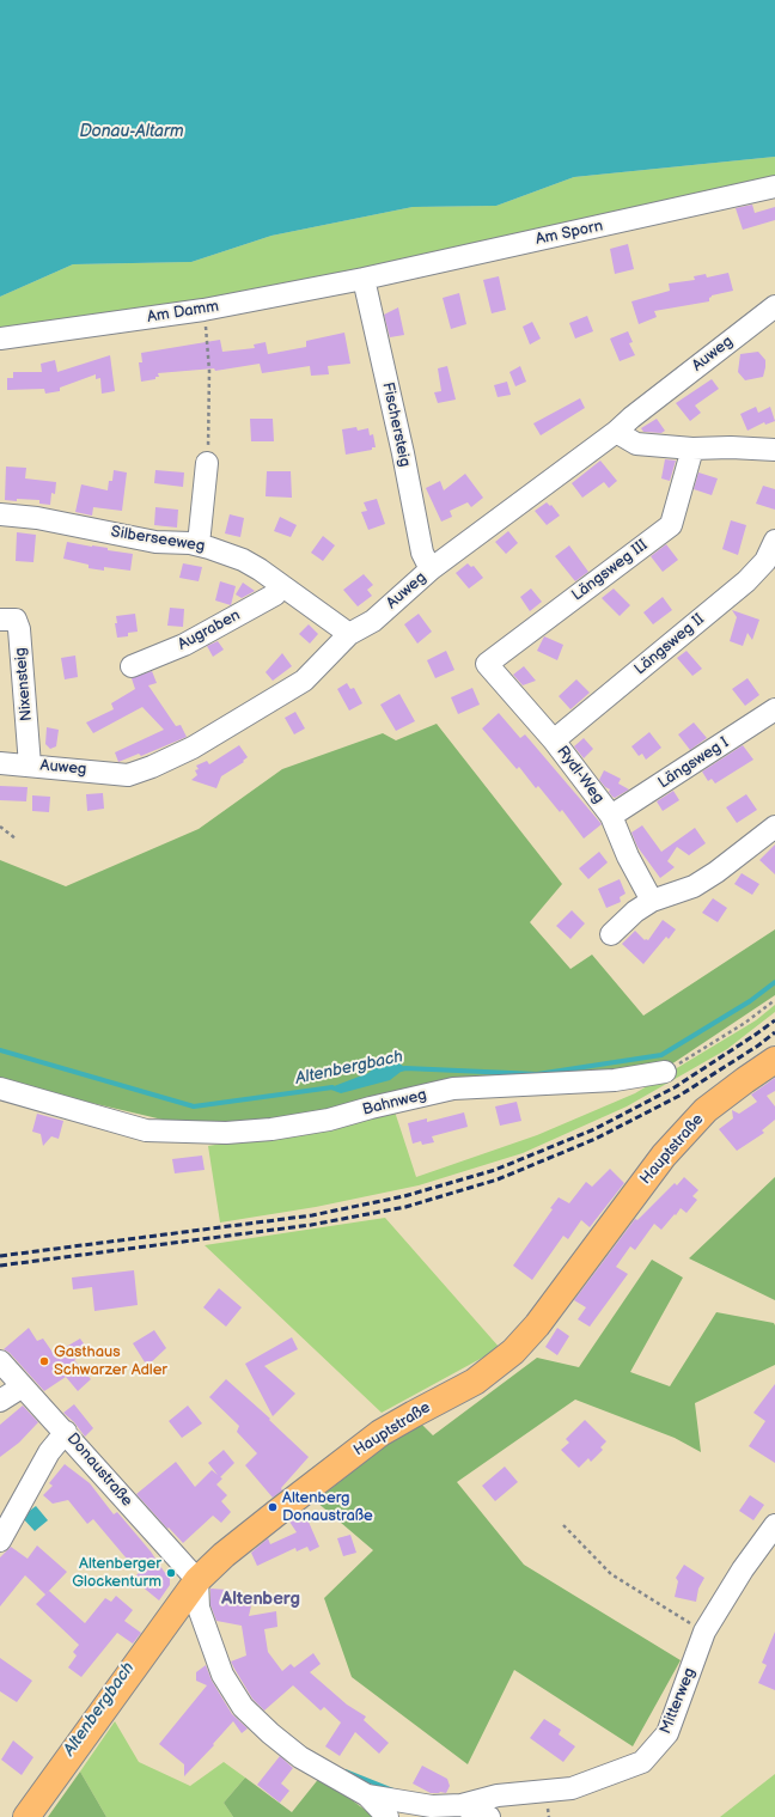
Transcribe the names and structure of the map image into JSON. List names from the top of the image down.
{
  "streets": {
    "main road": ["Hauptstraße"],
    "street": [
      "Am Sporn",
      "Am Damm",
      "Auweg",
      "Fischersteig",
      "Silberseeweg",
      "Längsweg III",
      "Augraben",
      "Längsweg II",
      "Nixensteig",
      "Längsweg I",
      "Rydl-Weg",
      "Bahnweg",
      "Donaustraße",
      "Mitterweg"
    ]
  },
  "crossings": [
    ["Am Sporn", "Am Damm"],
    ["Am Sporn", "Fischersteig"],
    ["Am Damm", "Fischersteig"],
    ["Auweg", "Fischersteig"],
    ["Auweg", "Silberseeweg"],
    ["Auweg", "Nixensteig"],
    ["Silberseeweg", "Augraben"],
    ["Längsweg III", "Rydl-Weg"],
    ["Längsweg II", "Rydl-Weg"],
    ["Längsweg I", "Rydl-Weg"],
    ["Hauptstraße", "Donaustraße"]
  ],
  "districts": ["Altenberg"],
  "water": ["Donau-Altarm", "Altenbergbach"],
  "places": ["Gasthaus Schwarzer Adler", "Altenberg Donaustraße", "Altenberger Glockenturm"]
}
